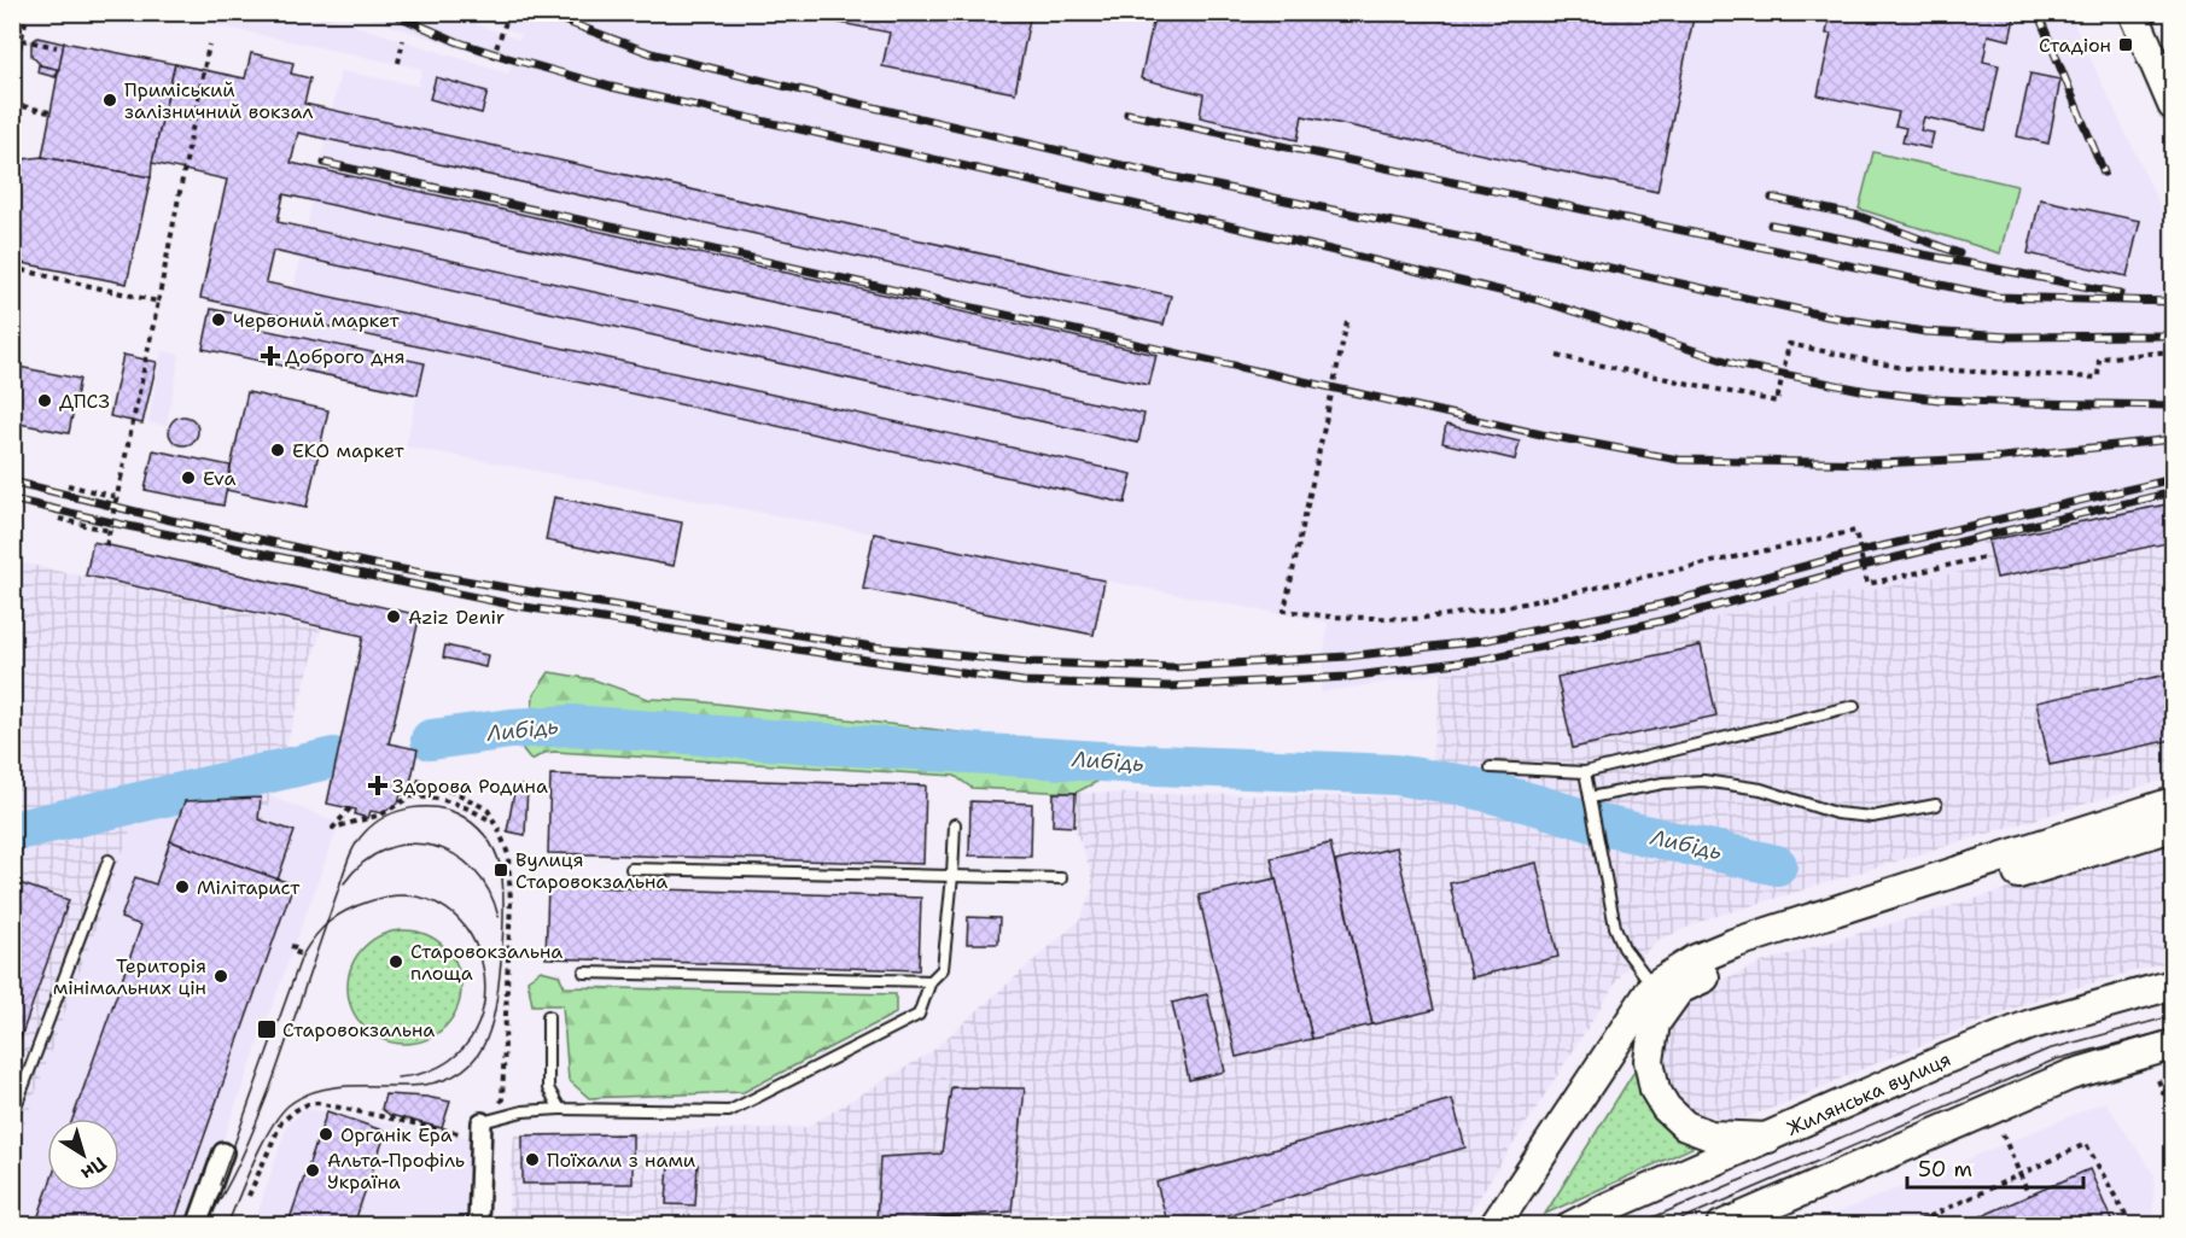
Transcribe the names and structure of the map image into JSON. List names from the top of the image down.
{
  "streets": {
    "main road": ["Жилянська вулиця"]
  },
  "water": ["Либідь"],
  "places": {
    "transit": ["Стадіон", "Вулиця Старовокзальна", "Старовокзальна"],
    "other": [
      "Приміський залізничний вокзал",
      "Червоний маркет",
      "ДПСЗ",
      "ЕКО маркет",
      "Eva",
      "Aziz Denir",
      "Мілітарист",
      "Старовокзальна площа",
      "Територія мінімальних цін",
      "Органік Ера",
      "Поїхали з нами",
      "Альта-Профіль Україна"
    ],
    "health": ["Доброго дня", "Здорова Родина"]
  },
  "scale_bar": "50 m",
  "north": "bottom right"
}
